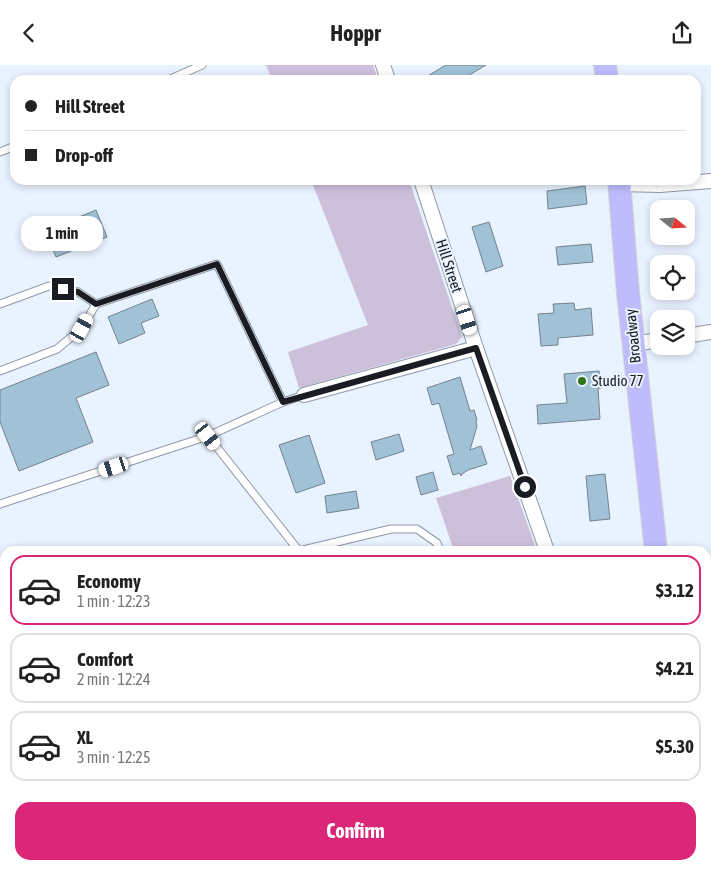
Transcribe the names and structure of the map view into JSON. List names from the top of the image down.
{
  "streets": {
    "main road": ["Broadway"],
    "street": ["Hill Street"]
  },
  "places": ["Studio 77"],
  "north": "right",
  "page": {
    "header": "Hoppr",
    "banner": ["Hill Street", "Drop-off"],
    "bubble": "1 min",
    "list": [
      {
        "name": "Economy",
        "note": "1 min · 12:23",
        "value": "$3.12"
      },
      {
        "name": "Comfort",
        "note": "2 min · 12:24",
        "value": "$4.21"
      },
      {
        "name": "XL",
        "note": "3 min · 12:25",
        "value": "$5.30"
      }
    ],
    "buttons": "Confirm"
  }
}
